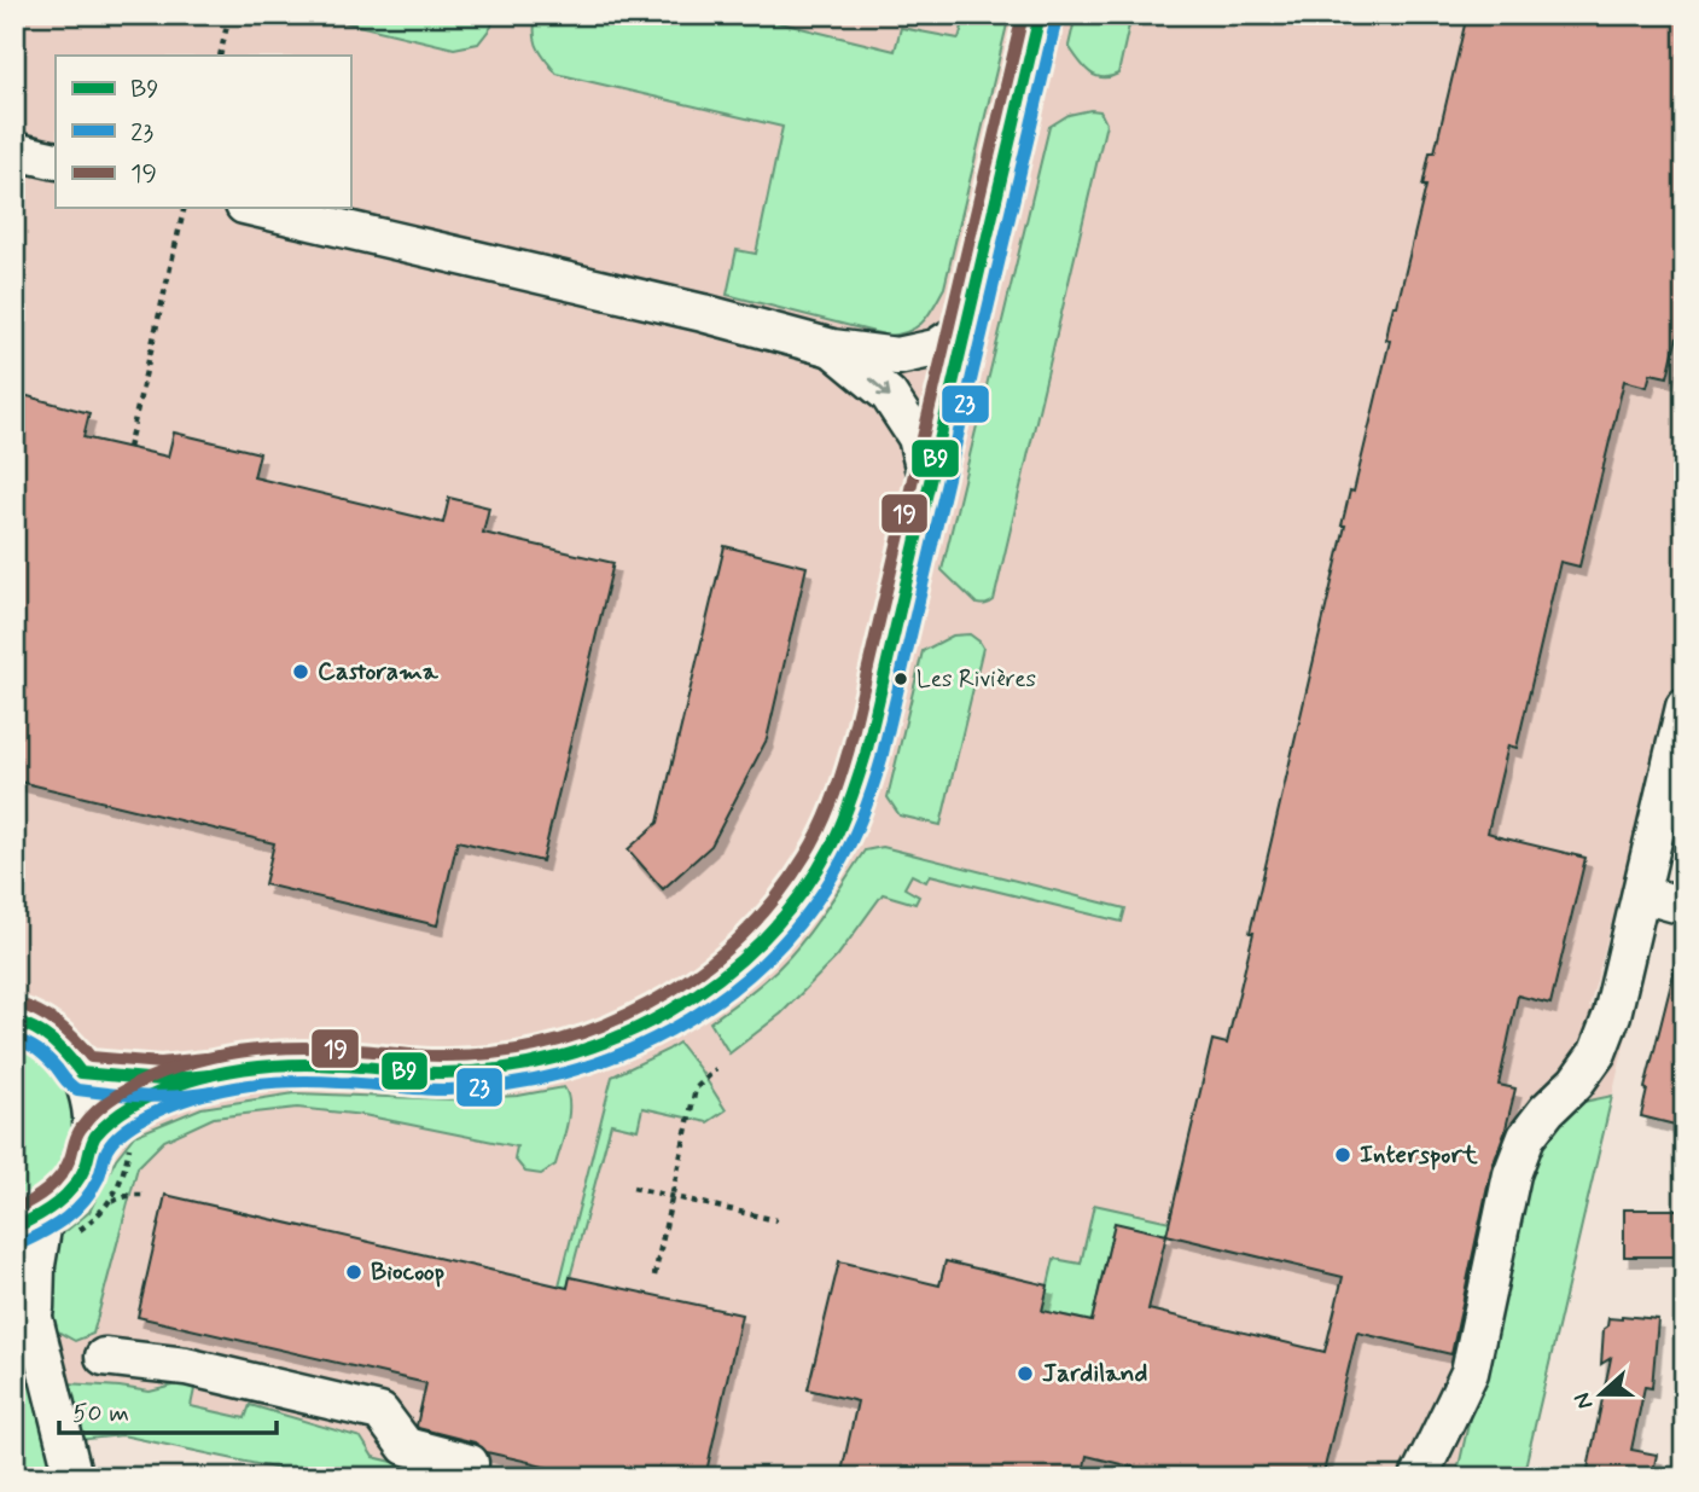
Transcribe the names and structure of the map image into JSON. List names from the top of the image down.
{
  "places": [
    "Castorama",
    "Les Rivières",
    "Intersport",
    "Biocoop",
    "Jardiland"
  ],
  "lines": ["transit line B9", "transit line 19", "transit line 23"],
  "legend": ["B9", "23", "19"],
  "scale_bar": "50 m",
  "north": "left"
}
